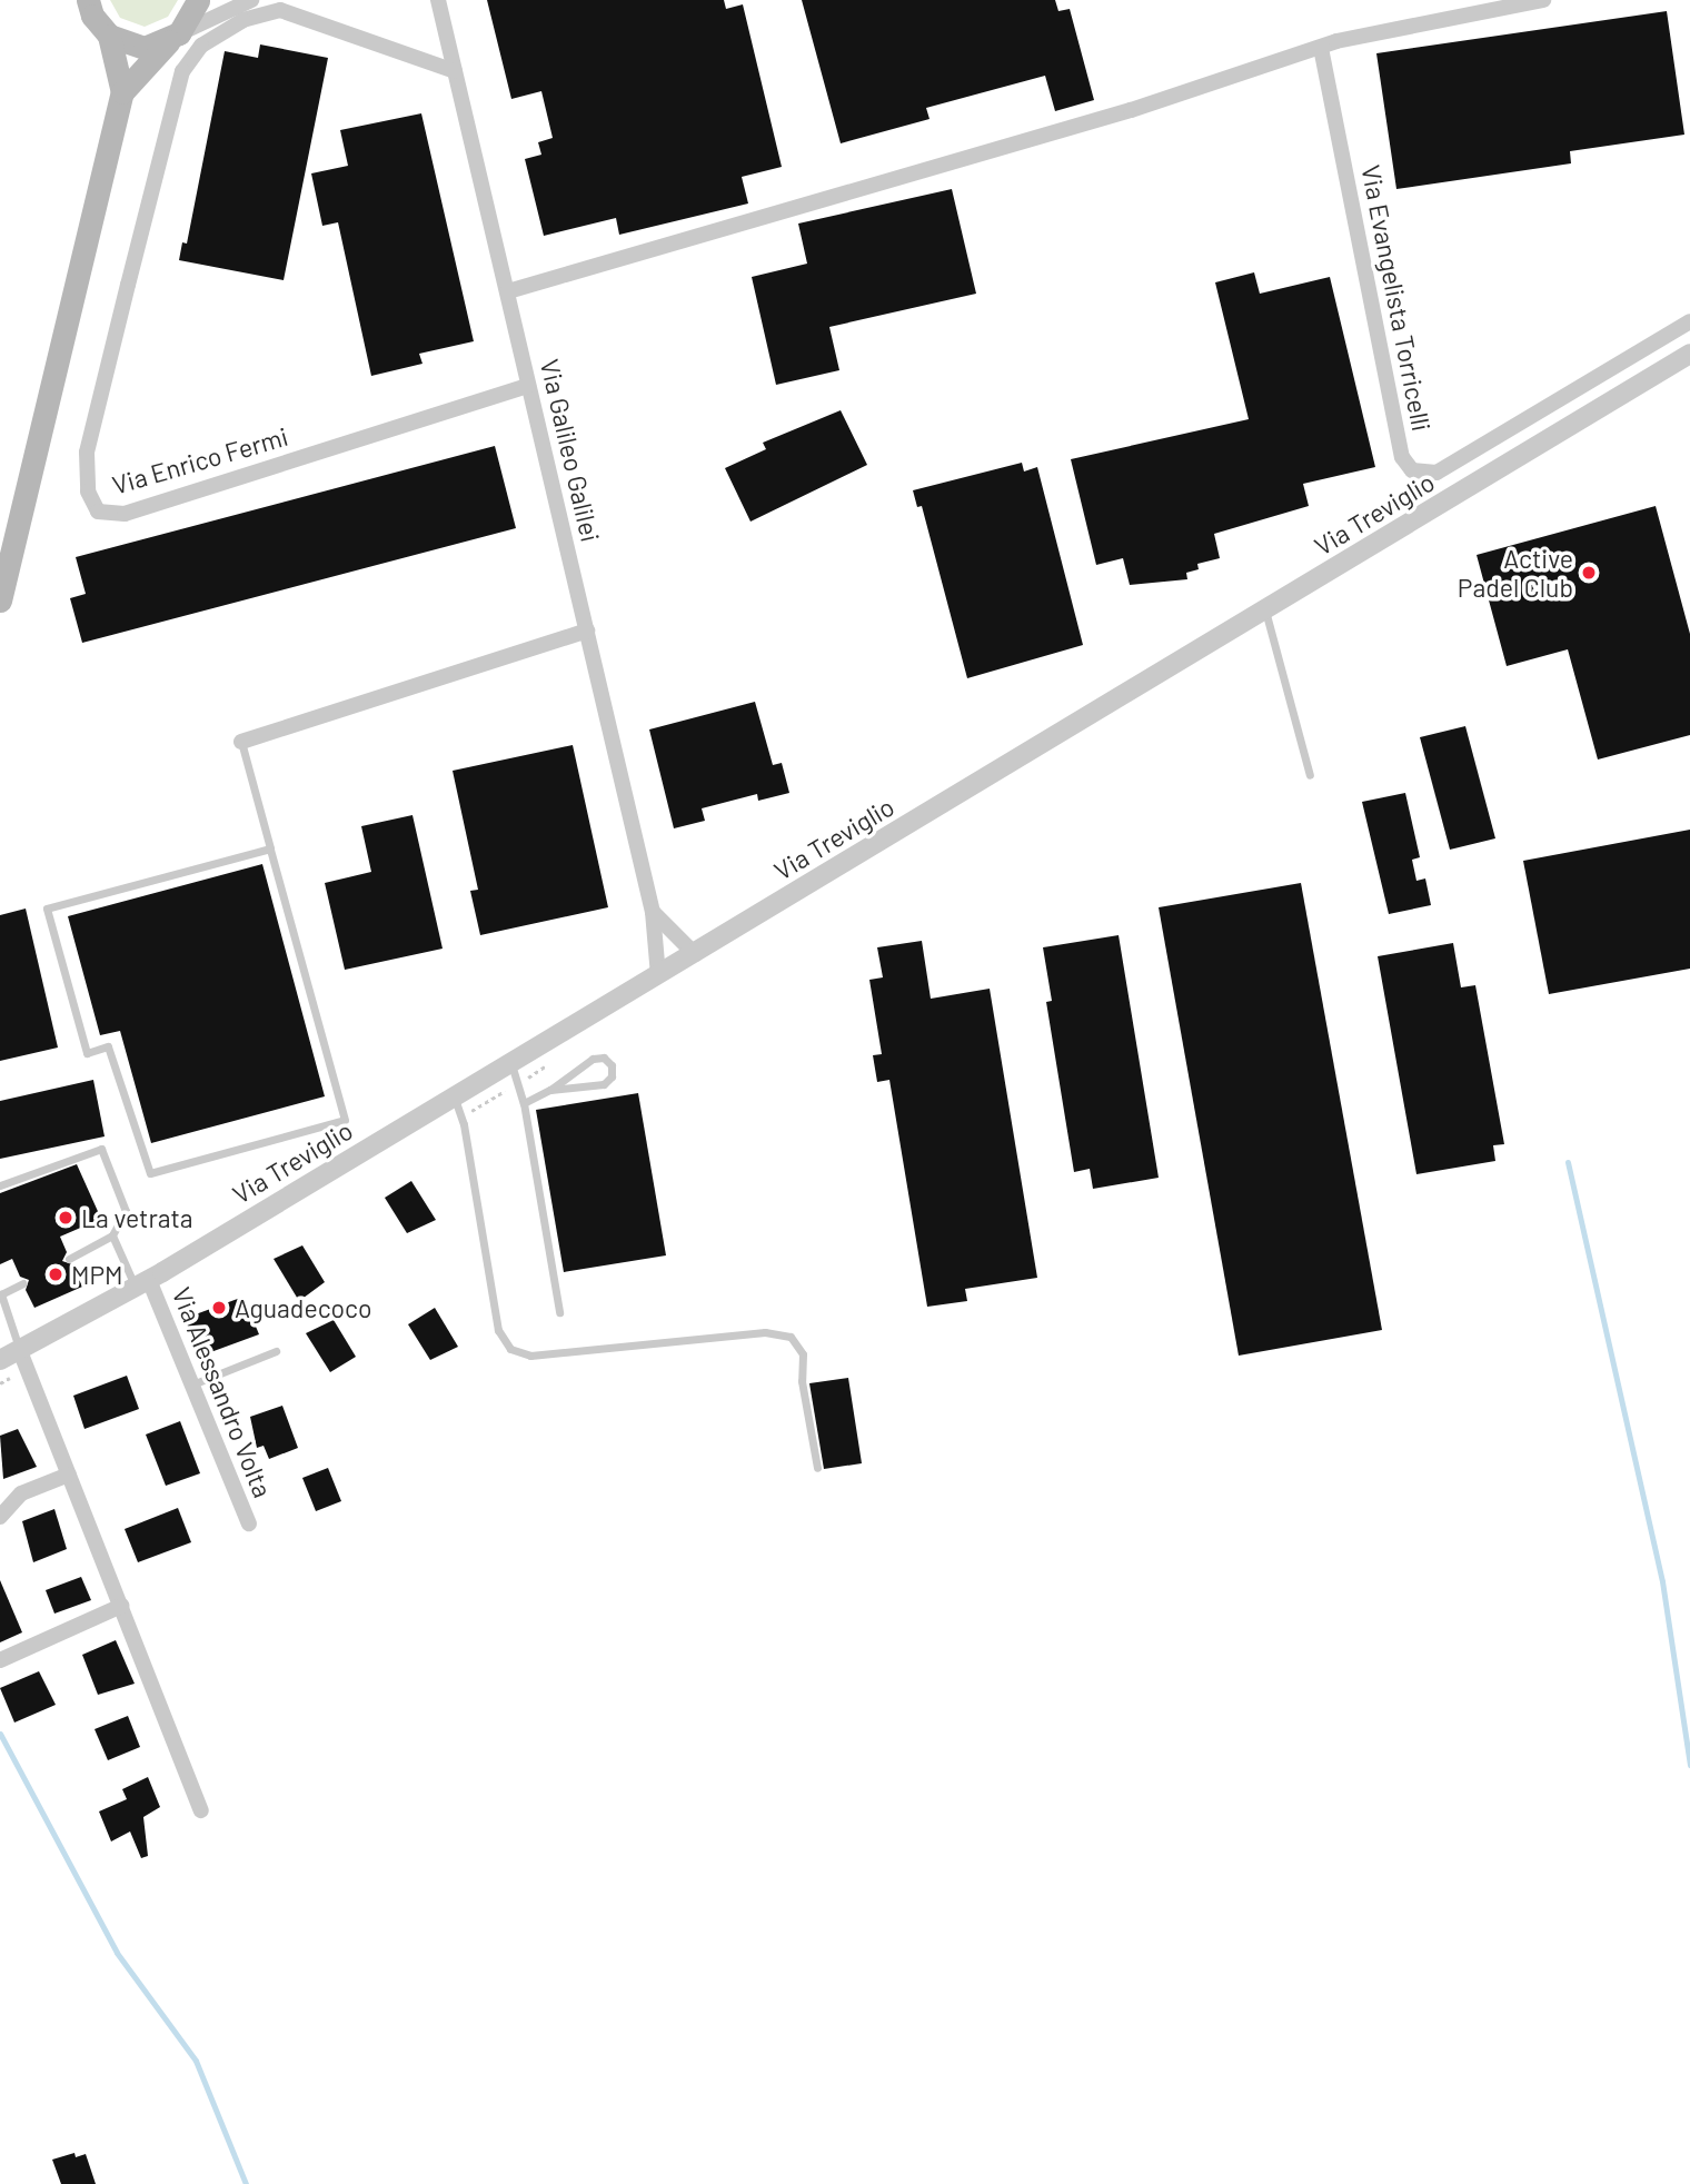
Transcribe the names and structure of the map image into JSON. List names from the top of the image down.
{
  "streets": {
    "street": [
      "Via Evangelista Torricelli",
      "Via Galileo Galilei",
      "Via Enrico Fermi",
      "Via Treviglio",
      "Via Alessandro Volta"
    ]
  },
  "crossings": [
    ["Via Galileo Galilei", "Via Enrico Fermi"],
    ["Via Galileo Galilei", "Via Treviglio"],
    ["Via Treviglio", "Via Alessandro Volta"]
  ],
  "places": [
    "Active Padel Club",
    "La vetrata",
    "MPM",
    "Aguadecoco"
  ]
}
